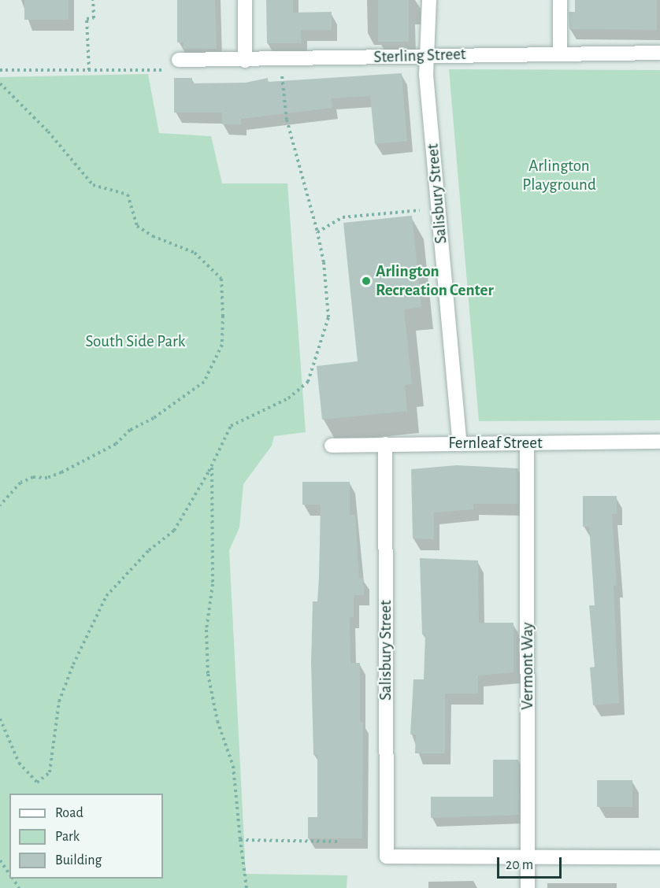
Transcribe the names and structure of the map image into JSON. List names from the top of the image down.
{
  "streets": {
    "street": [
      "Sterling Street",
      "Salisbury Street",
      "Fernleaf Street",
      "Vermont Way"
    ]
  },
  "crossings": [
    ["Sterling Street", "Salisbury Street"],
    ["Salisbury Street", "Fernleaf Street"],
    ["Salisbury Street", "Vermont Way"],
    ["Fernleaf Street", "Vermont Way"]
  ],
  "parks": ["Arlington Playground", "South Side Park"],
  "places": ["Arlington Recreation Center"],
  "legend": ["Road", "Park", "Building"],
  "scale_bar": "20 m"
}
